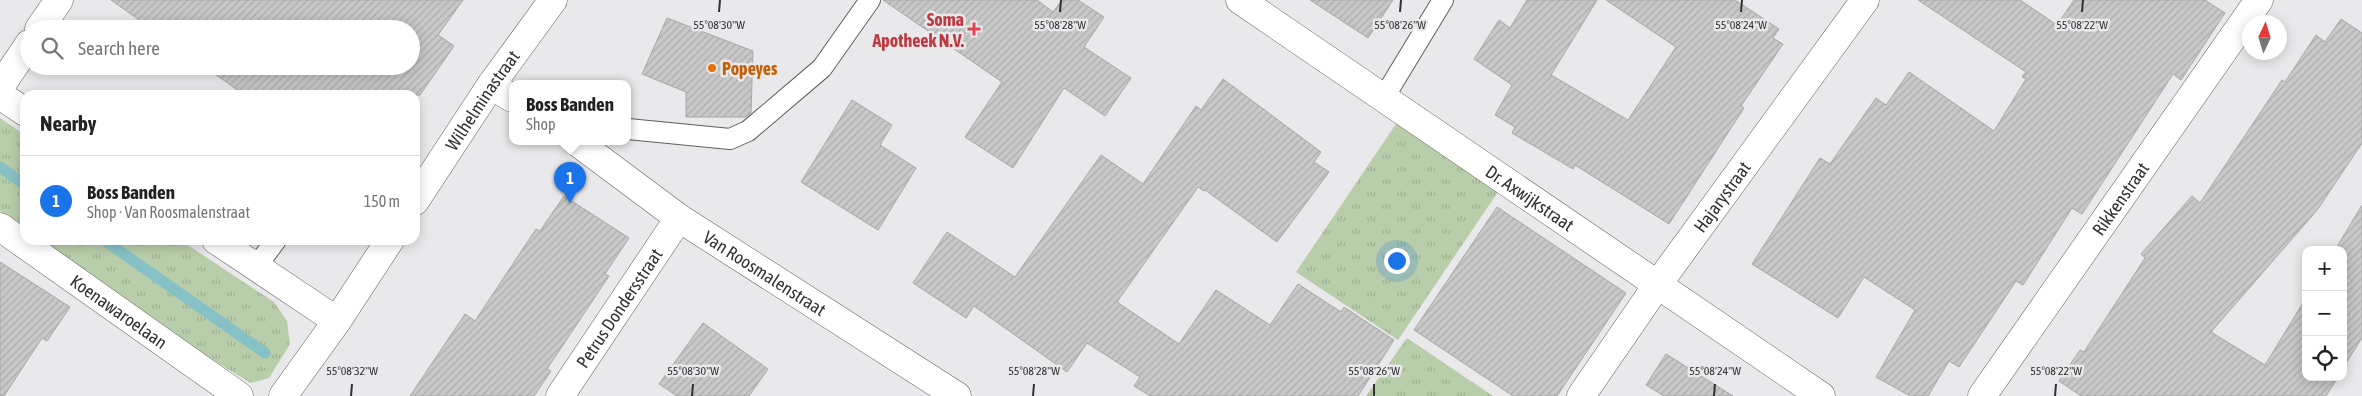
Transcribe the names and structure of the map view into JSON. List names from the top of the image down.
{
  "streets": {
    "street": [
      "Wilhelminastraat",
      "Hajarystraat",
      "Dr. Axwijkstraat",
      "Rikkenstraat",
      "Van Roosmalenstraat",
      "Petrus Dondersstraat",
      "Koenawaroelaan"
    ]
  },
  "crossings": [
    ["Hajarystraat", "Dr. Axwijkstraat"],
    ["Van Roosmalenstraat", "Petrus Dondersstraat"]
  ],
  "places": {
    "health": ["Soma Apotheek N.V."],
    "other": ["Popeyes"]
  },
  "north": "top",
  "page": {
    "search": "Search here",
    "popup": ["Boss Banden", "Shop"],
    "heading": "Nearby",
    "list": [
      {
        "mark": "1",
        "name": "Boss Banden",
        "note": "Shop · Van Roosmalenstraat",
        "value": "150 m"
      }
    ],
    "pins": "1",
    "map_buttons": ["+", "−"]
  },
  "coordinates": [
    "55°08'30\"W",
    "55°08'28\"W",
    "55°08'22\"W",
    "55°08'26\"W",
    "55°08'24\"W",
    "55°08'32\"W"
  ]
}
